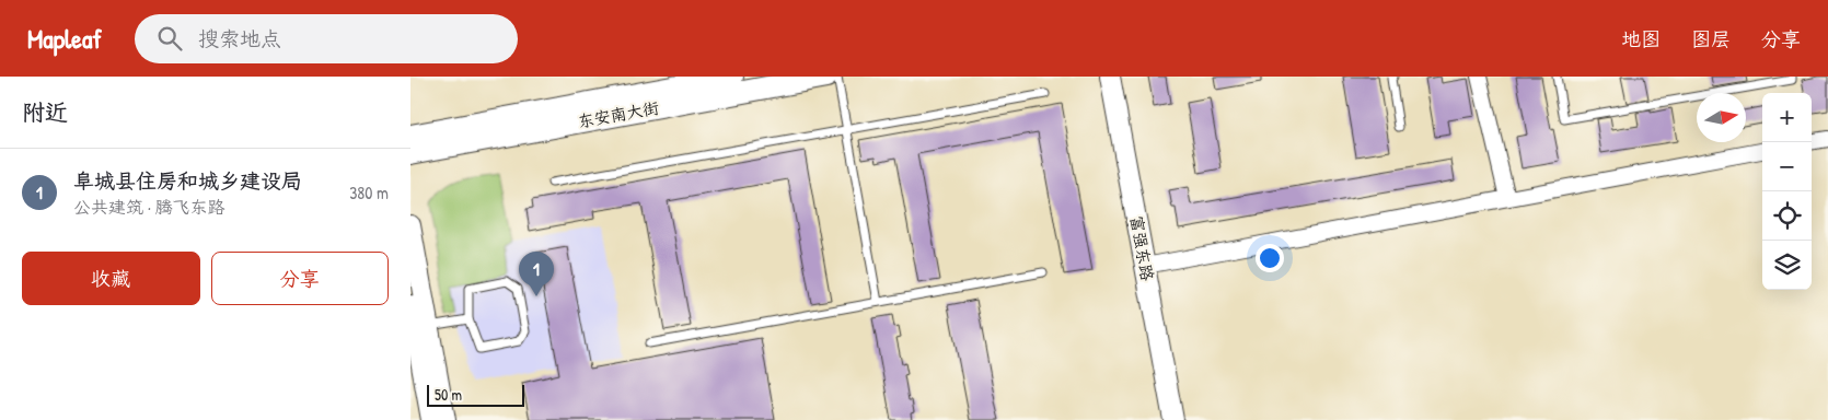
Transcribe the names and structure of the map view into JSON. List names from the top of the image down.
{
  "streets": {
    "main road": ["东安南大街"],
    "street": ["富强东路"]
  },
  "scale_bar": "50 m",
  "north": "right",
  "page": {
    "header": "Mapleaf",
    "search": "搜索地点",
    "nav": ["地图", "图层", "分享"],
    "heading": "附近",
    "map_buttons": ["+", "−"],
    "list": [
      {
        "mark": "1",
        "name": "阜城县住房和城乡建设局",
        "note": "公共建筑 · 腾飞东路",
        "value": "380 m"
      }
    ],
    "buttons": ["收藏", "分享"],
    "pins": "1",
    "scale": "50 m"
  }
}
